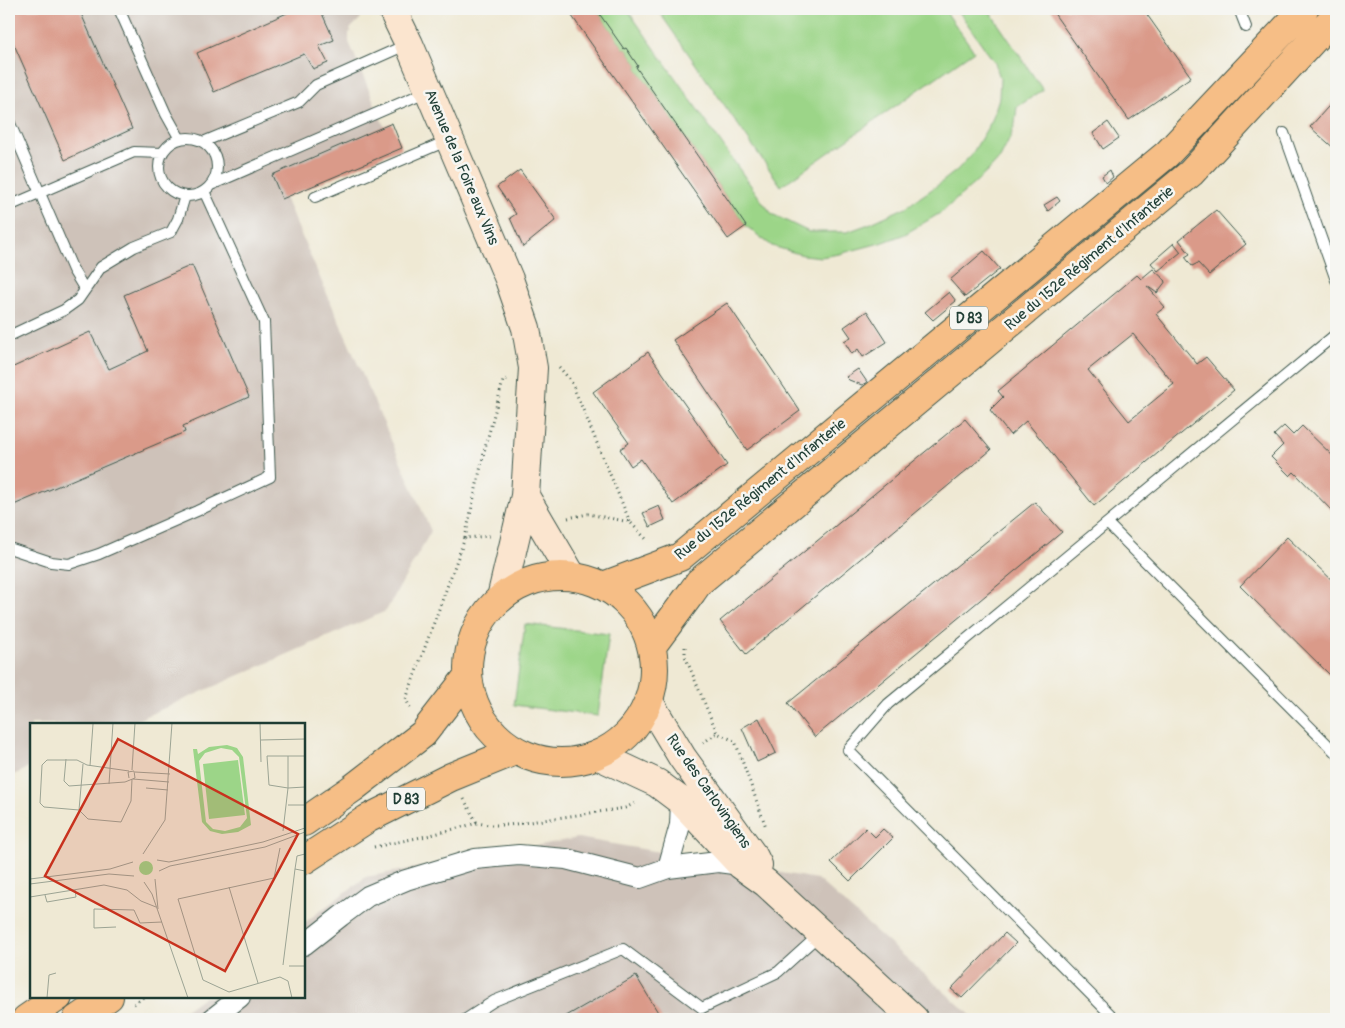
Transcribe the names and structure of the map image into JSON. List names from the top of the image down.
{
  "streets": {
    "main road": ["Rue du 152e Régiment d'Infanterie", "D 83"],
    "street": ["Avenue de la Foire aux Vins", "Rue des Carlovingiens"]
  }
}
